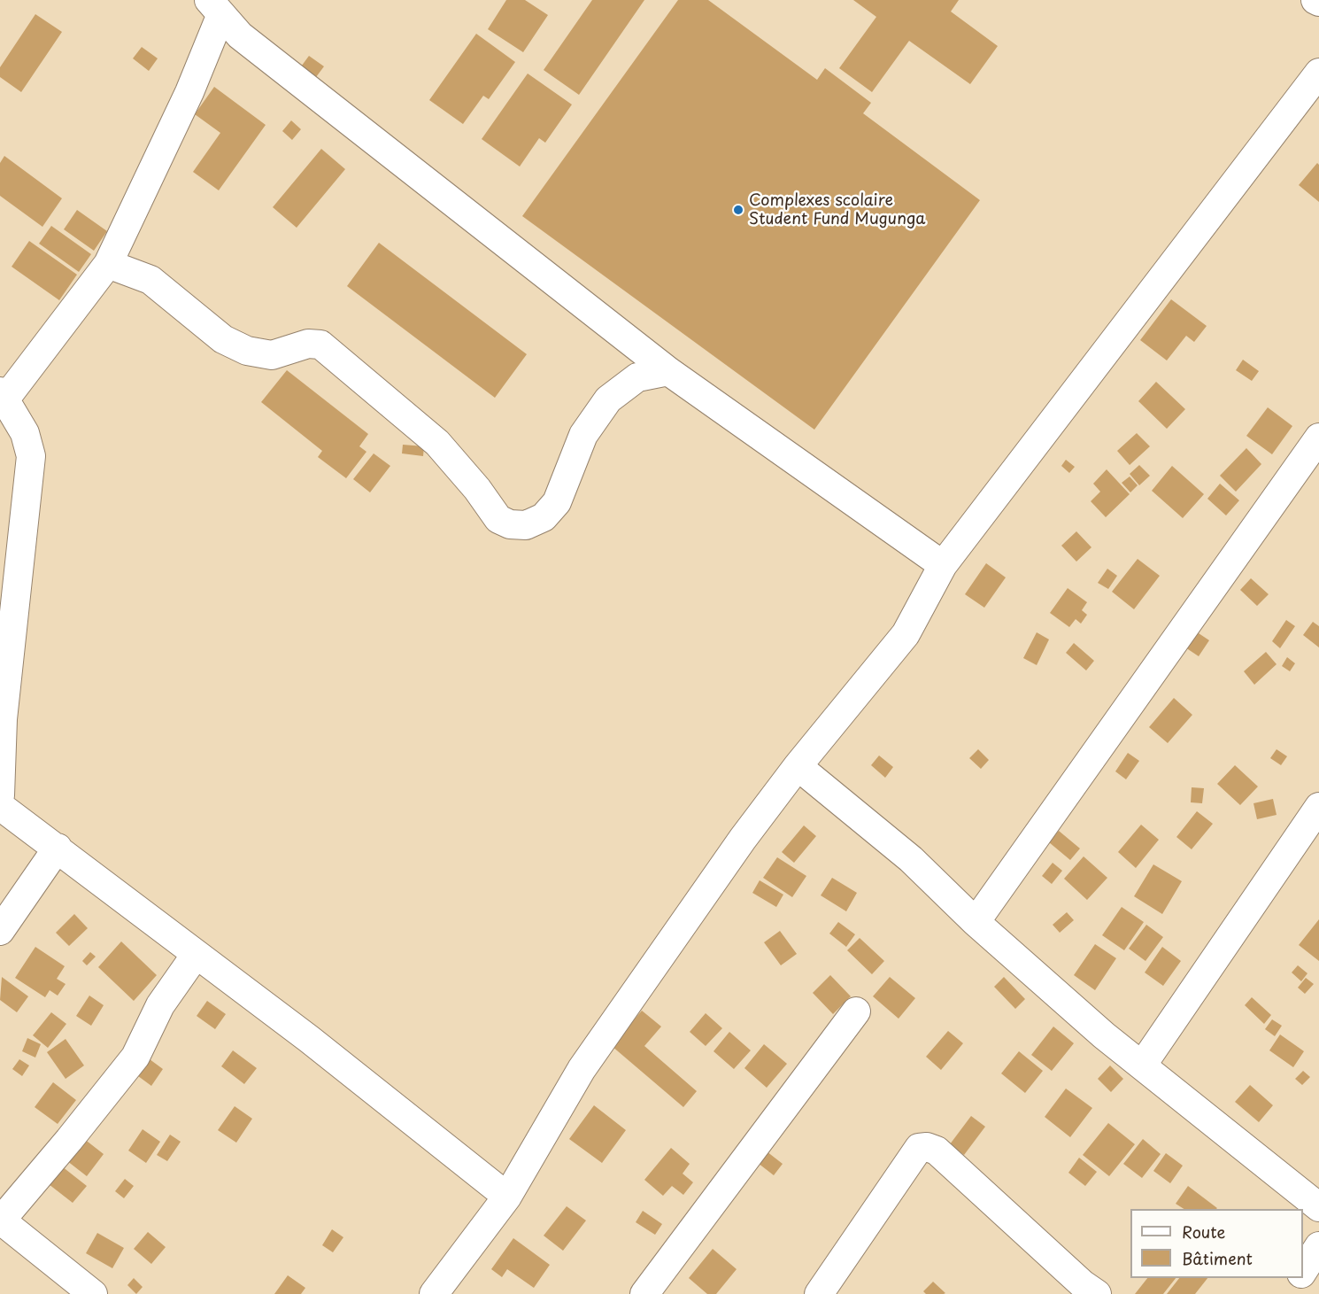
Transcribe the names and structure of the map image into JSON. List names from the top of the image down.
{
  "places": ["Complexes scolaire Student Fund Mugunga"],
  "legend": ["Route", "Bâtiment"]
}
